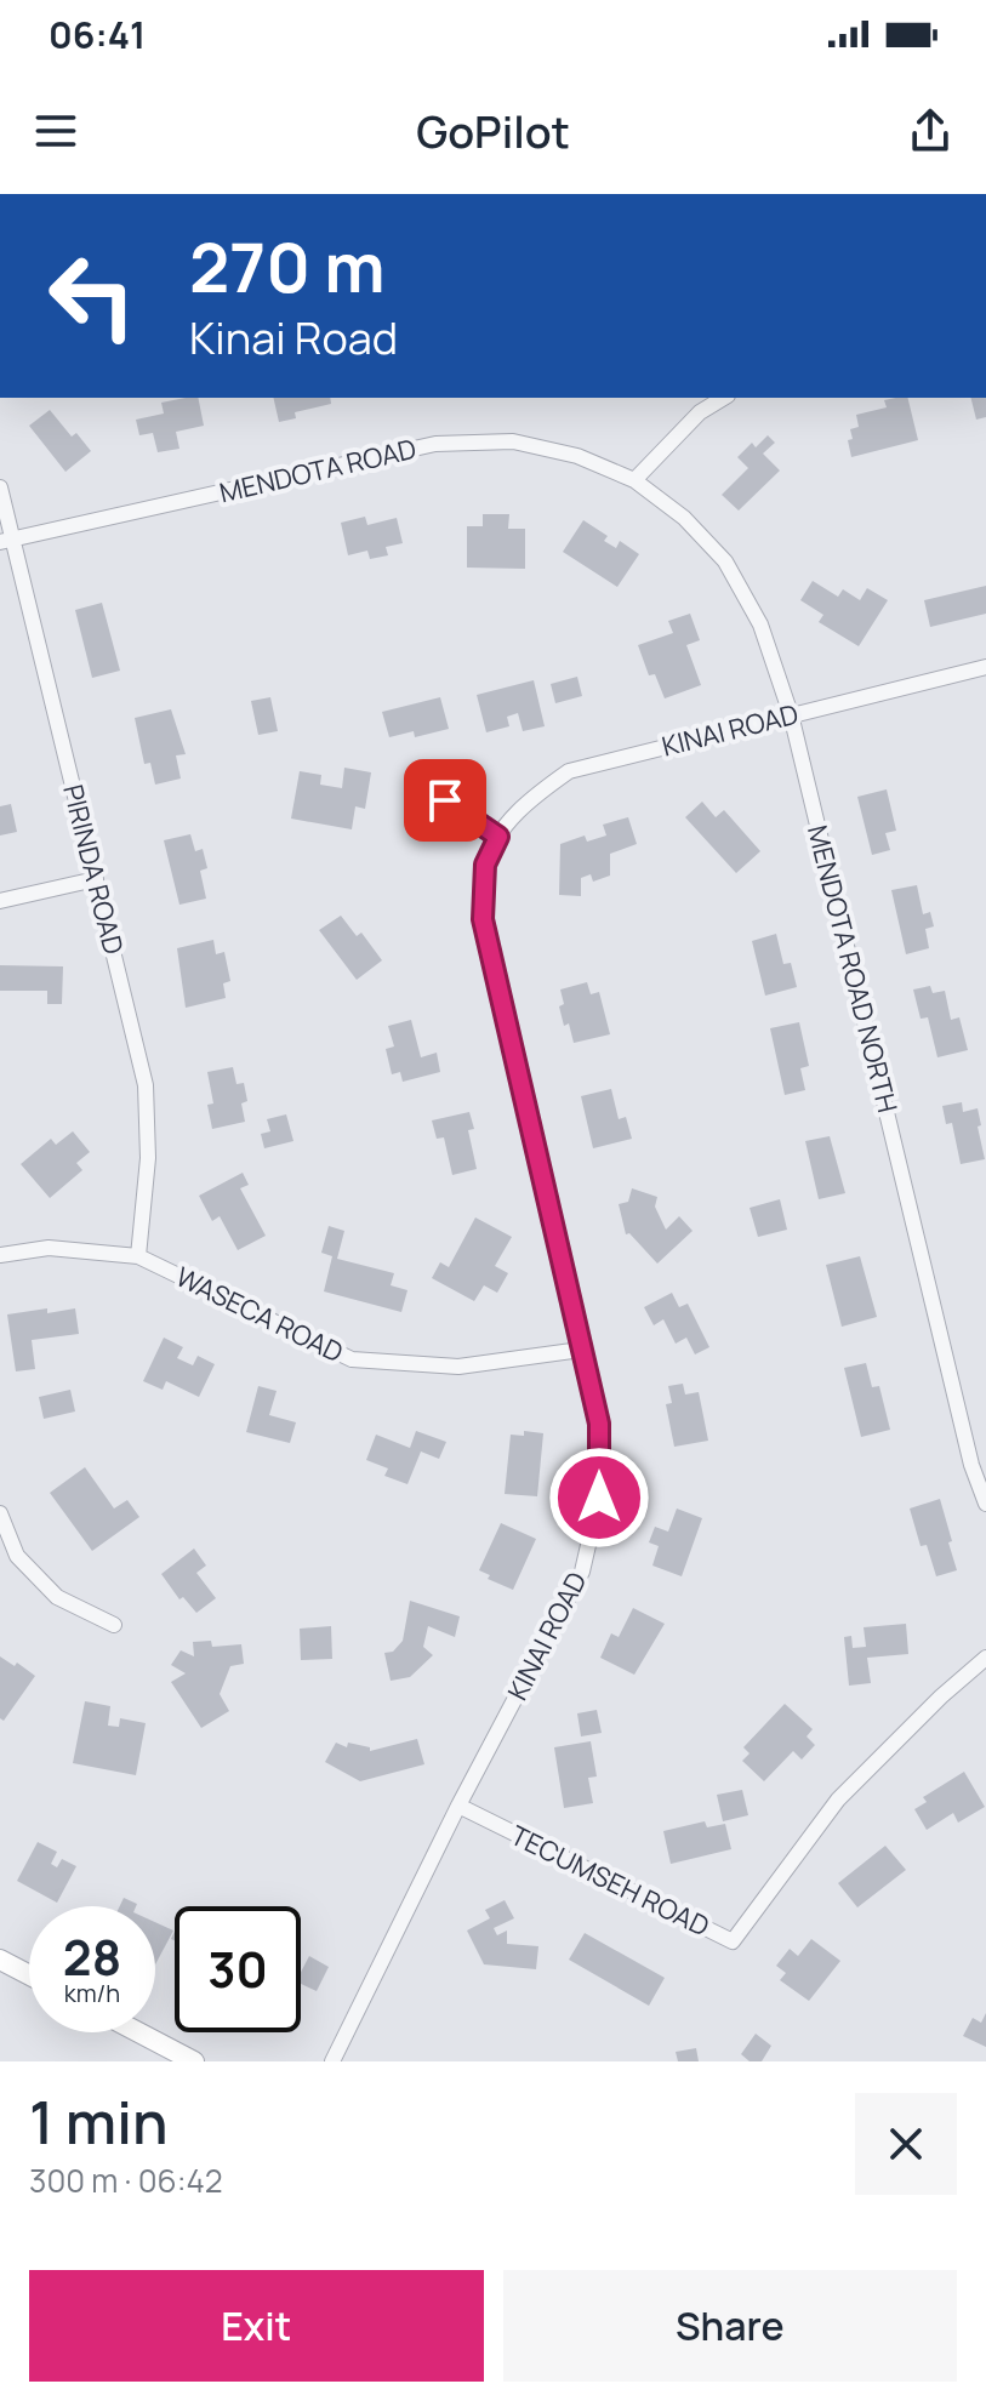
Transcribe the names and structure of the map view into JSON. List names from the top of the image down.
{
  "streets": {
    "street": [
      "MENDOTA ROAD",
      "KINAI ROAD",
      "PIRINDA ROAD",
      "MENDOTA ROAD NORTH",
      "WASECA ROAD",
      "TECUMSEH ROAD"
    ]
  },
  "crossings": [
    ["MENDOTA ROAD", "PIRINDA ROAD"],
    ["MENDOTA ROAD", "MENDOTA ROAD NORTH"],
    ["KINAI ROAD", "MENDOTA ROAD NORTH"],
    ["KINAI ROAD", "WASECA ROAD"],
    ["KINAI ROAD", "TECUMSEH ROAD"],
    ["PIRINDA ROAD", "WASECA ROAD"]
  ],
  "page": {
    "status": "06:41",
    "header": "GoPilot",
    "turn": ["270 m", "Kinai Road"],
    "speed": "28 km/h",
    "limit": "30",
    "heading": ["1 min", "300 m · 06:42"],
    "buttons": ["Exit", "Share"]
  }
}
